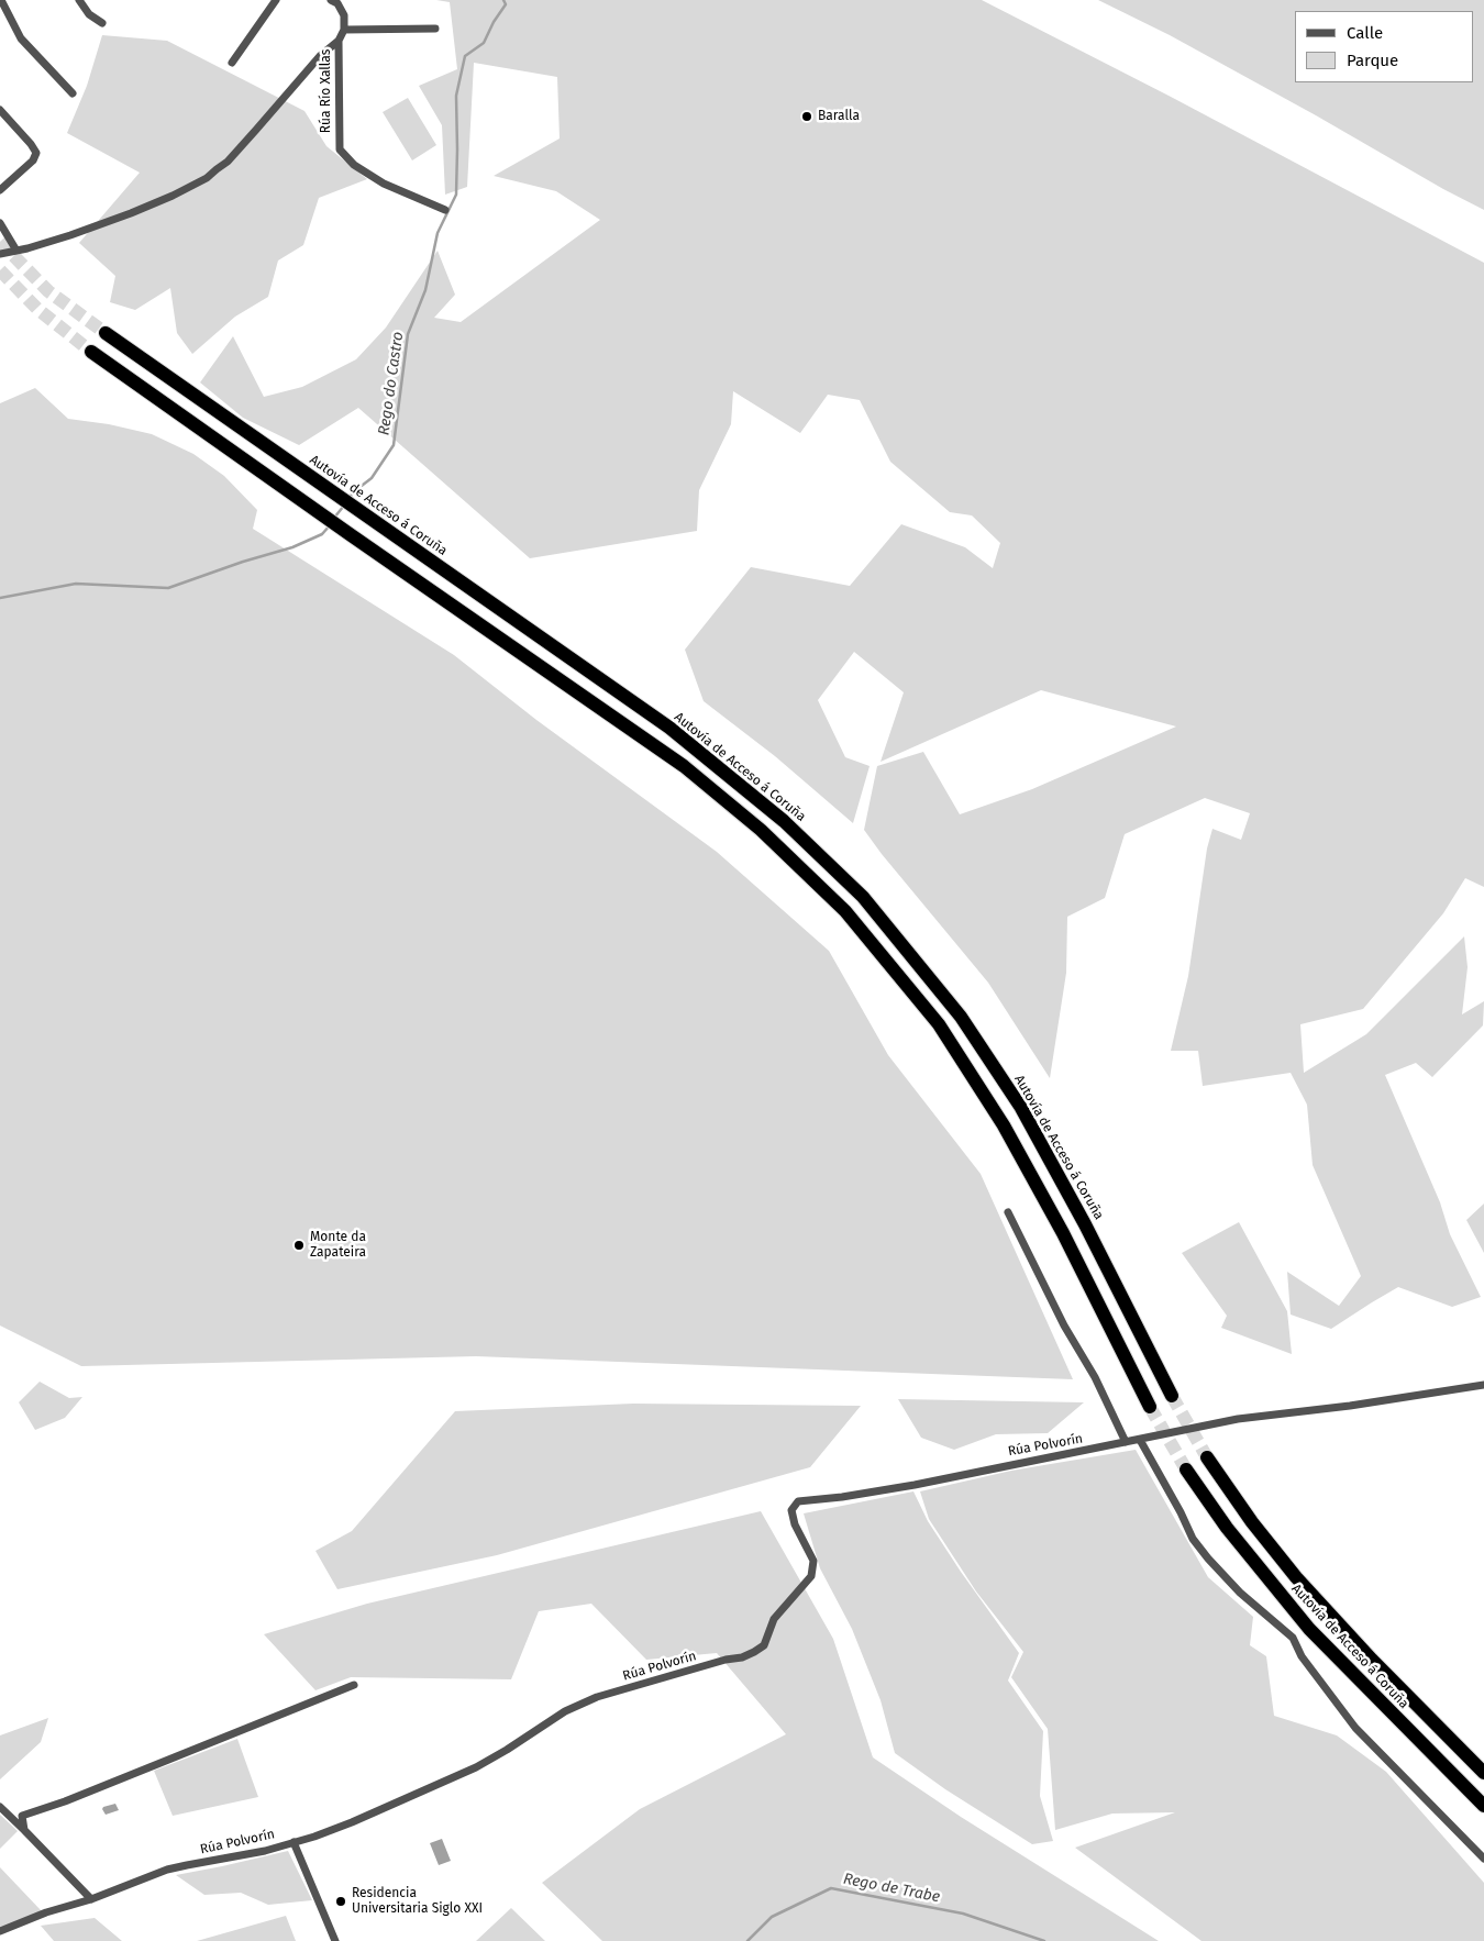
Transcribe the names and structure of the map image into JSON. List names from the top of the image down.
{
  "streets": {
    "highway": ["Autovía de Acceso á Coruña"],
    "street": ["Rúa Río Xallas", "Rúa Polvorín"]
  },
  "water": ["Rego do Castro", "Rego de Trabe"],
  "places": ["Baralla", "Monte da Zapateira", "Residencia Universitaria Siglo XXI"],
  "legend": ["Calle", "Parque"]
}
